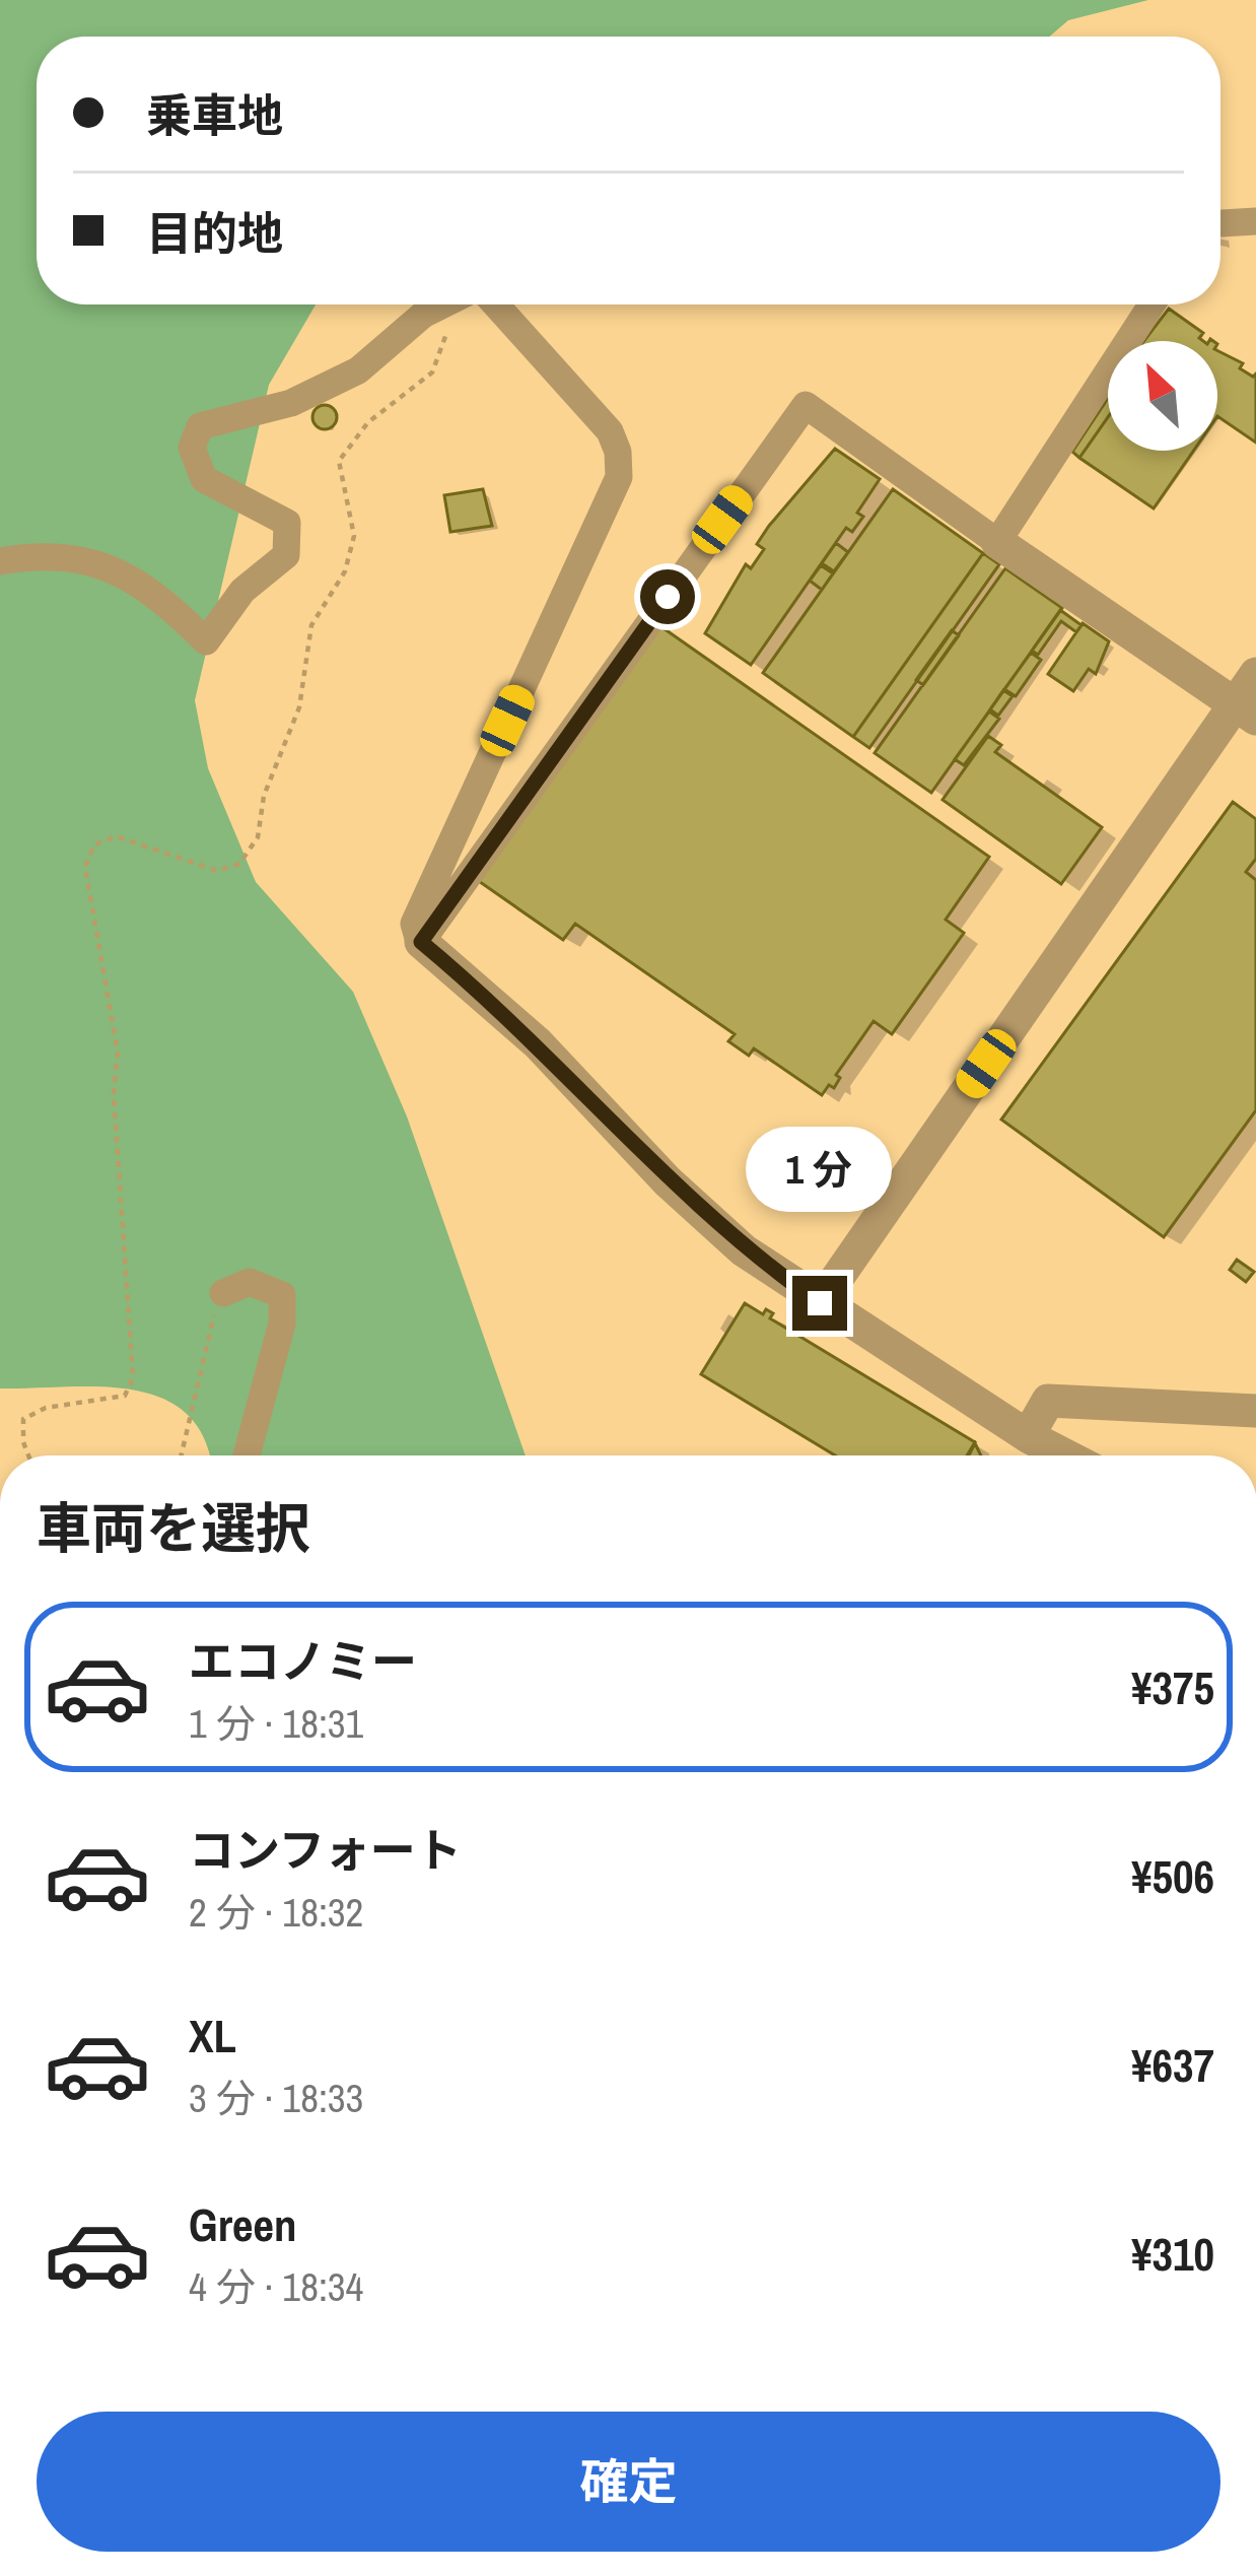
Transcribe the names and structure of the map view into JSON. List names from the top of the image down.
{
  "north": "top left",
  "page": {
    "banner": ["乗車地", "目的地"],
    "bubble": "1 分",
    "heading": "車両を選択",
    "list": [
      {
        "name": "エコノミー",
        "note": "1 分 · 18:31",
        "value": "¥375"
      },
      {
        "name": "コンフォート",
        "note": "2 分 · 18:32",
        "value": "¥506"
      },
      {
        "name": "XL",
        "note": "3 分 · 18:33",
        "value": "¥637"
      },
      {
        "name": "Green",
        "note": "4 分 · 18:34",
        "value": "¥310"
      }
    ],
    "buttons": "確定"
  }
}
